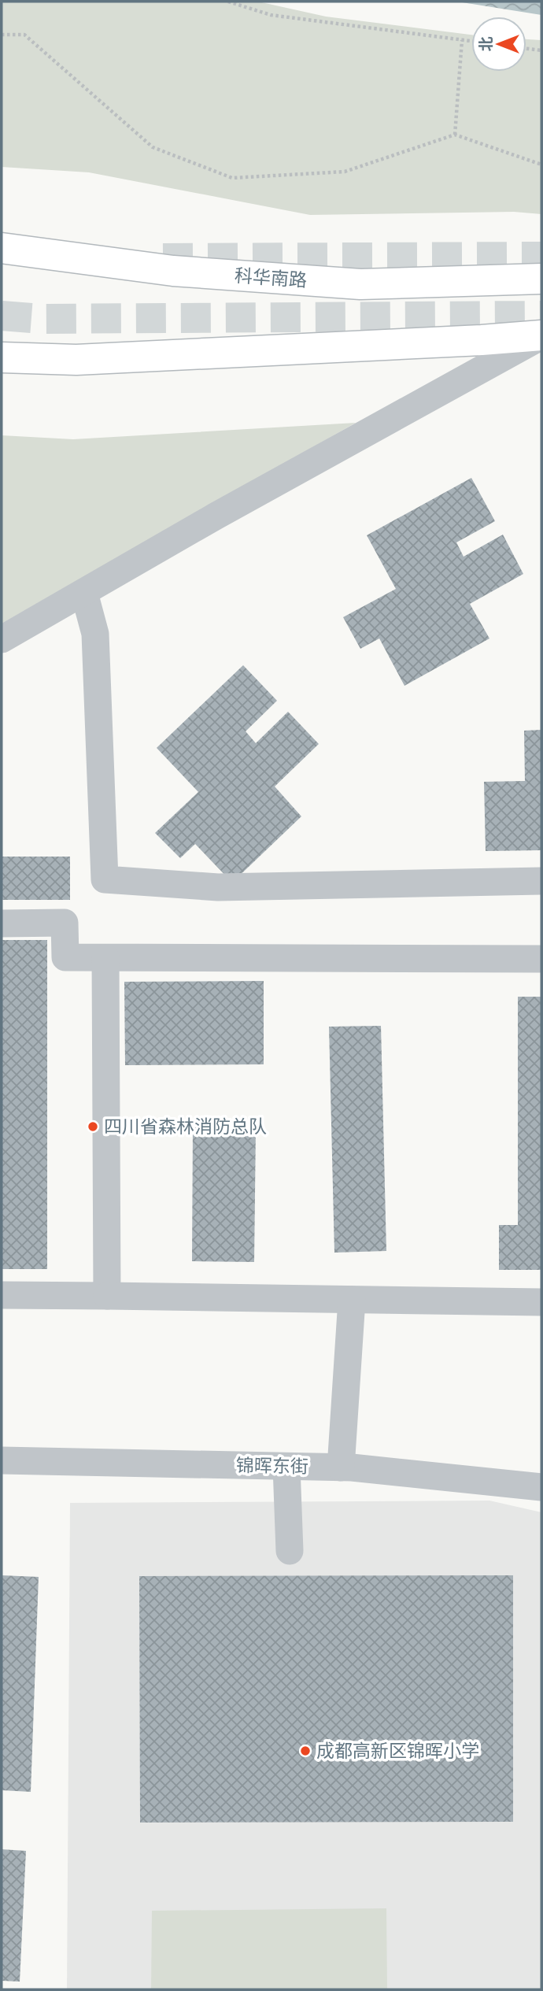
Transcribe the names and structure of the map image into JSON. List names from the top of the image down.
{
  "streets": {
    "main road": ["科华南路"],
    "street": ["锦晖东街"]
  },
  "places": ["四川省森林消防总队", "成都高新区锦晖小学"],
  "north": "left"
}
